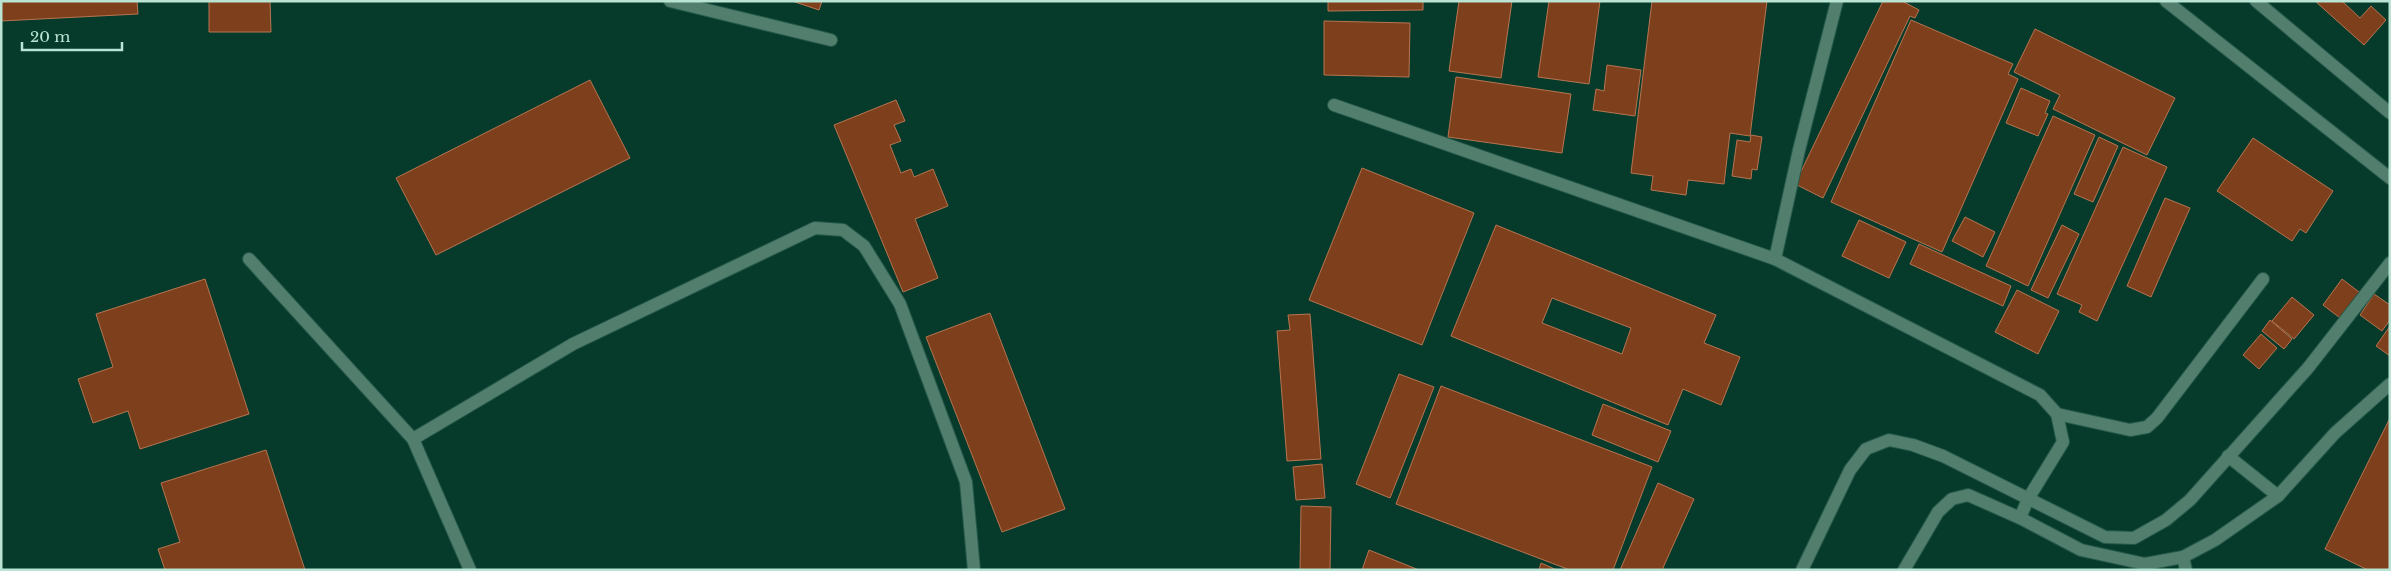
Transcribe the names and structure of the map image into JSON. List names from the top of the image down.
{
  "scale_bar": "20 m"
}
